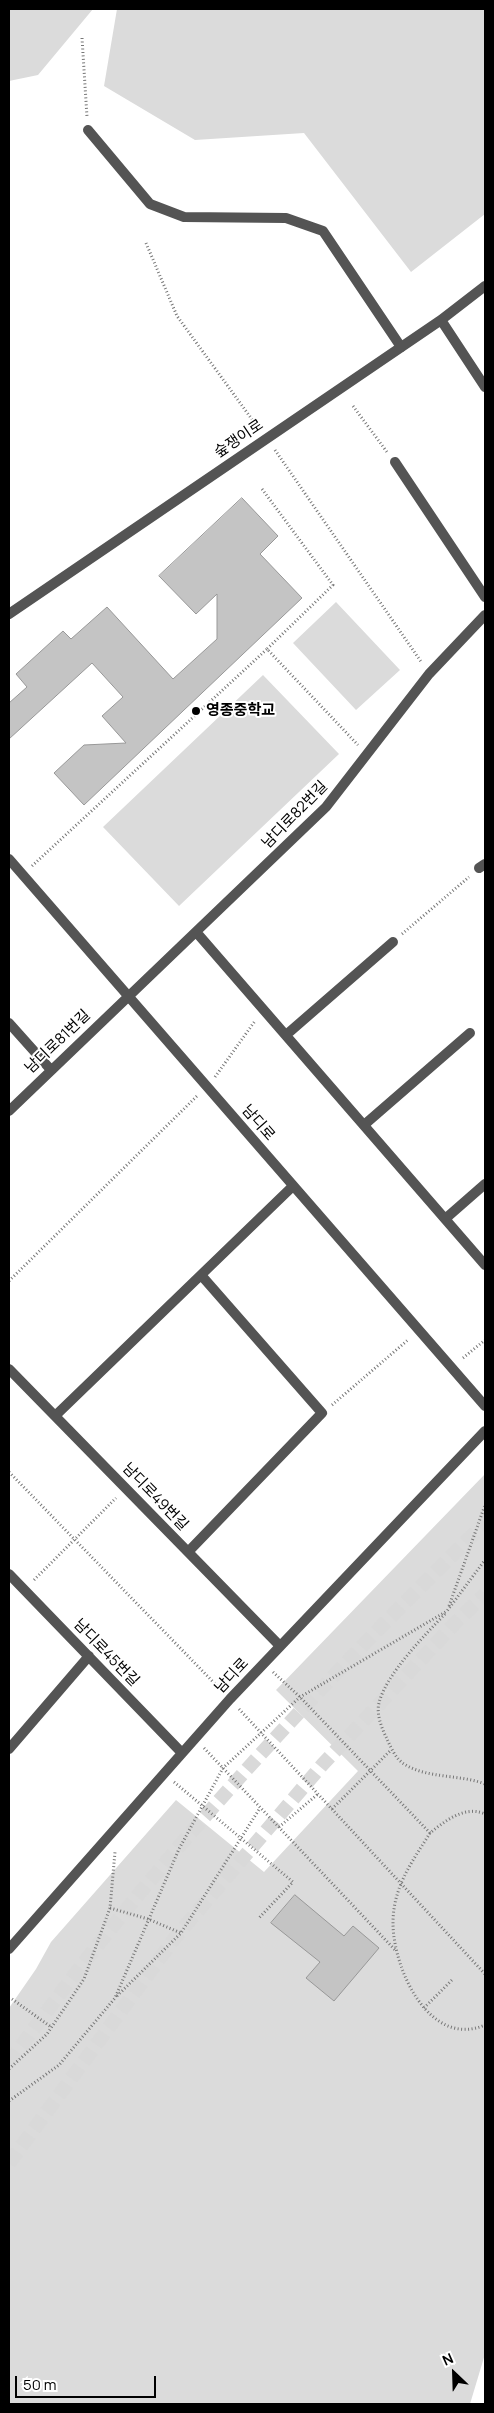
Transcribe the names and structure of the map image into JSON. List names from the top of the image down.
{
  "streets": {
    "street": [
      "숲쟁이로",
      "남디로82번길",
      "남디로81번길",
      "남디로",
      "남디로49번길",
      "남디로45번길"
    ]
  },
  "crossings": [
    ["남디로82번길", "남디로81번길"],
    ["남디로82번길", "남디로"],
    ["남디로81번길", "남디로"],
    ["남디로", "남디로49번길"],
    ["남디로", "남디로45번길"]
  ],
  "places": ["영종중학교"],
  "scale_bar": "50 m",
  "north": "top left"
}
